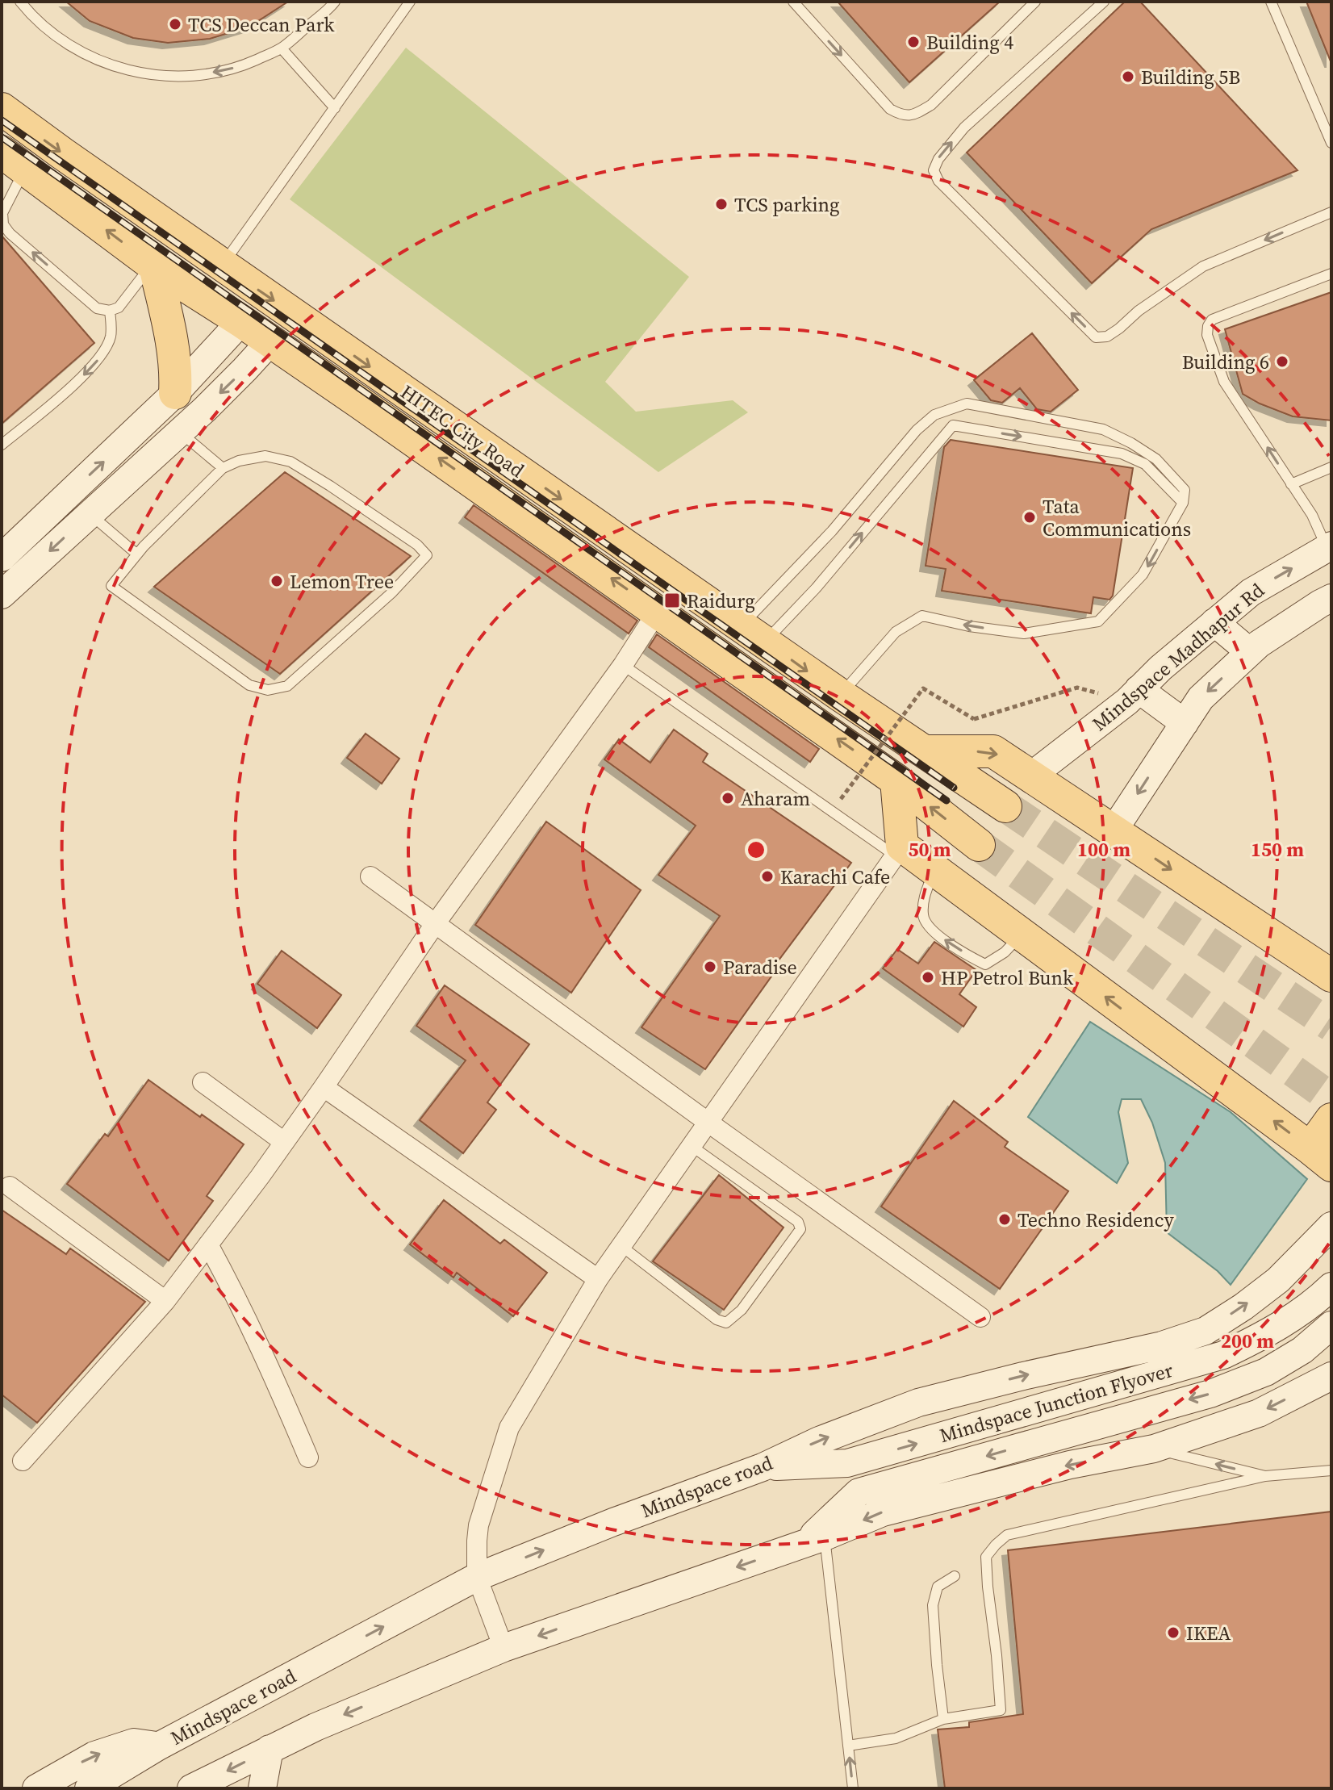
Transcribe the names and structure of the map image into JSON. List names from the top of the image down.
{
  "streets": {
    "main road": [
      "HITEC City Road",
      "Mindspace Madhapur Rd",
      "Mindspace Junction Flyover",
      "Mindspace road"
    ]
  },
  "crossings": [
    ["Mindspace Junction Flyover", "Mindspace road"]
  ],
  "places": {
    "other": [
      "TCS Deccan Park",
      "Building 4",
      "Building 5B",
      "TCS parking",
      "Building 6",
      "Tata Communications",
      "Lemon Tree",
      "Aharam",
      "Karachi Cafe",
      "Paradise",
      "HP Petrol Bunk",
      "Techno Residency",
      "IKEA"
    ],
    "transit": ["Raidurg"]
  },
  "rings": [
    "50 m",
    "100 m",
    "150 m",
    "200 m"
  ]
}
